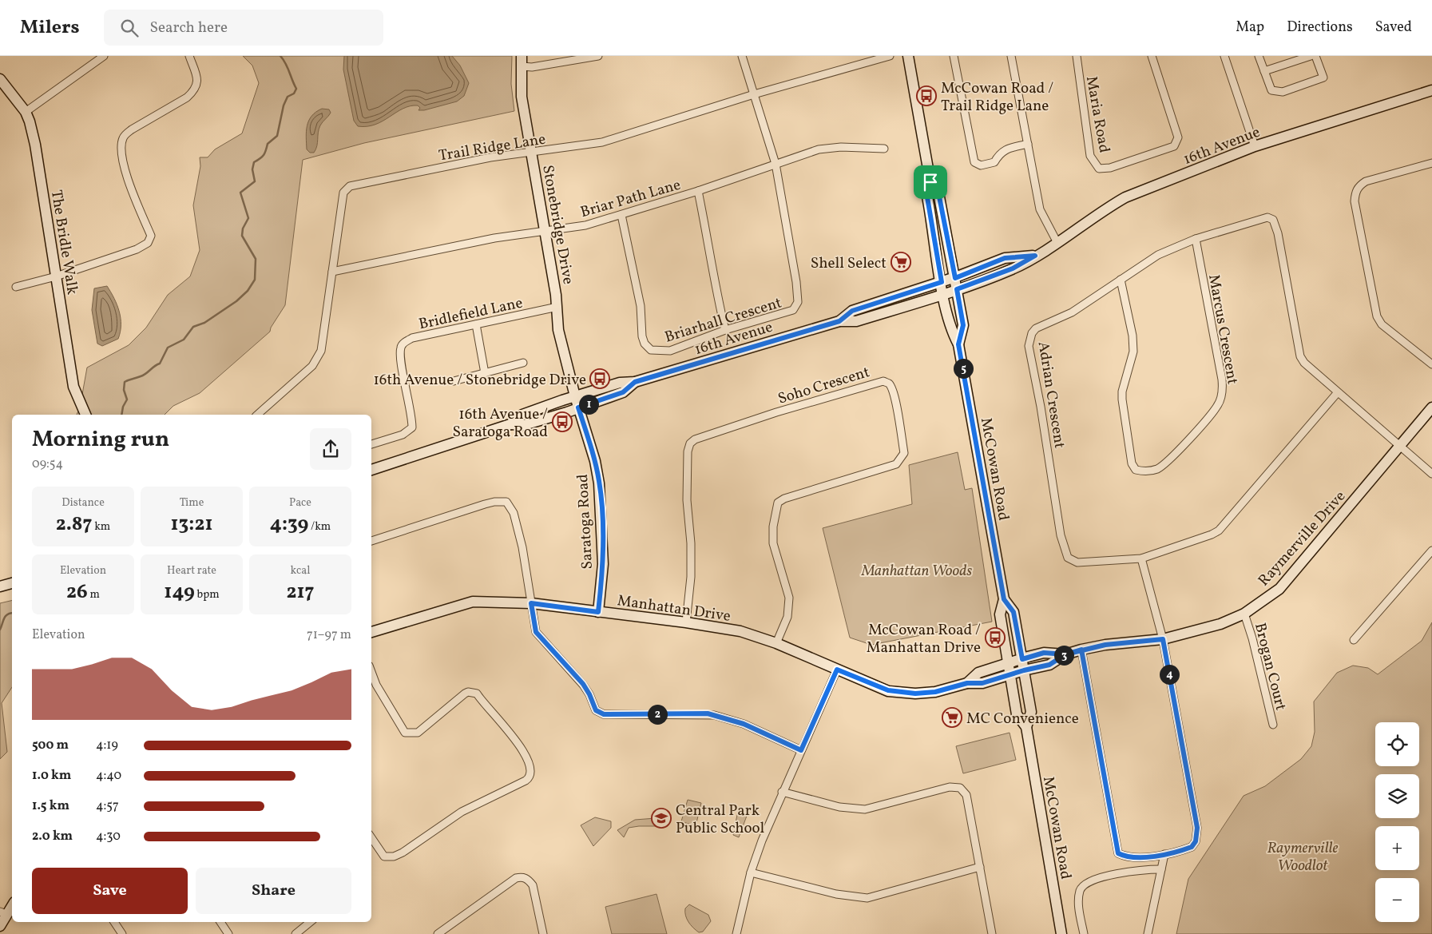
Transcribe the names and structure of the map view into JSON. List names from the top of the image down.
{
  "streets": {
    "main road": [
      "16th Avenue",
      "Stonebridge Drive",
      "The Bridle Walk",
      "McCowan Road",
      "Saratoga Road",
      "Raymerville Drive",
      "Manhattan Drive"
    ],
    "street": [
      "Maria Road",
      "Trail Ridge Lane",
      "Briar Path Lane",
      "Bridlefield Lane",
      "Briarhall Crescent",
      "Marcus Crescent",
      "Soho Crescent",
      "Adrian Crescent",
      "Brogan Court"
    ]
  },
  "crossings": [
    ["16th Avenue", "Stonebridge Drive"],
    ["16th Avenue", "McCowan Road"],
    ["16th Avenue", "Saratoga Road"],
    ["Trail Ridge Lane", "Briar Path Lane"],
    ["Trail Ridge Lane", "Stonebridge Drive"],
    ["Briar Path Lane", "Stonebridge Drive"],
    ["Briar Path Lane", "Briarhall Crescent"],
    ["Stonebridge Drive", "Bridlefield Lane"],
    ["Stonebridge Drive", "Saratoga Road"],
    ["Marcus Crescent", "Adrian Crescent"],
    ["Soho Crescent", "Manhattan Drive"],
    ["Adrian Crescent", "Raymerville Drive"],
    ["McCowan Road", "Raymerville Drive"],
    ["McCowan Road", "Manhattan Drive"],
    ["Saratoga Road", "Manhattan Drive"],
    ["Raymerville Drive", "Manhattan Drive"],
    ["Raymerville Drive", "Brogan Court"]
  ],
  "parks": ["Manhattan Woods", "Raymerville Woodlot"],
  "places": {
    "bus stop": [
      "McCowan Road / Trail Ridge Lane",
      "16th Avenue / Stonebridge Drive",
      "16th Avenue / Saratoga Road",
      "McCowan Road / Manhattan Drive"
    ],
    "supermarket": ["Shell Select", "MC Convenience"],
    "school or university": ["Central Park Public School"]
  },
  "page": {
    "header": "Milers",
    "search": "Search here",
    "nav": ["Map", "Directions", "Saved"],
    "pins": [
      "5",
      "1",
      "3",
      "4",
      "2"
    ],
    "heading": ["Morning run", "09:54"],
    "stats": [
      ["Distance", "2.87 km"],
      ["Time", "13:21"],
      ["Pace", "4:39 /km"],
      ["Elevation", "26 m"],
      ["Heart rate", "149 bpm"],
      ["kcal", "217"]
    ],
    "chart": ["Elevation", "71–97 m"],
    "map_buttons": ["+", "−"],
    "list": [
      {
        "name": "500 m",
        "note": "4:19"
      },
      {
        "name": "1.0 km",
        "note": "4:40"
      },
      {
        "name": "1.5 km",
        "note": "4:57"
      },
      {
        "name": "2.0 km",
        "note": "4:30"
      }
    ],
    "buttons": ["Save", "Share"]
  }
}
